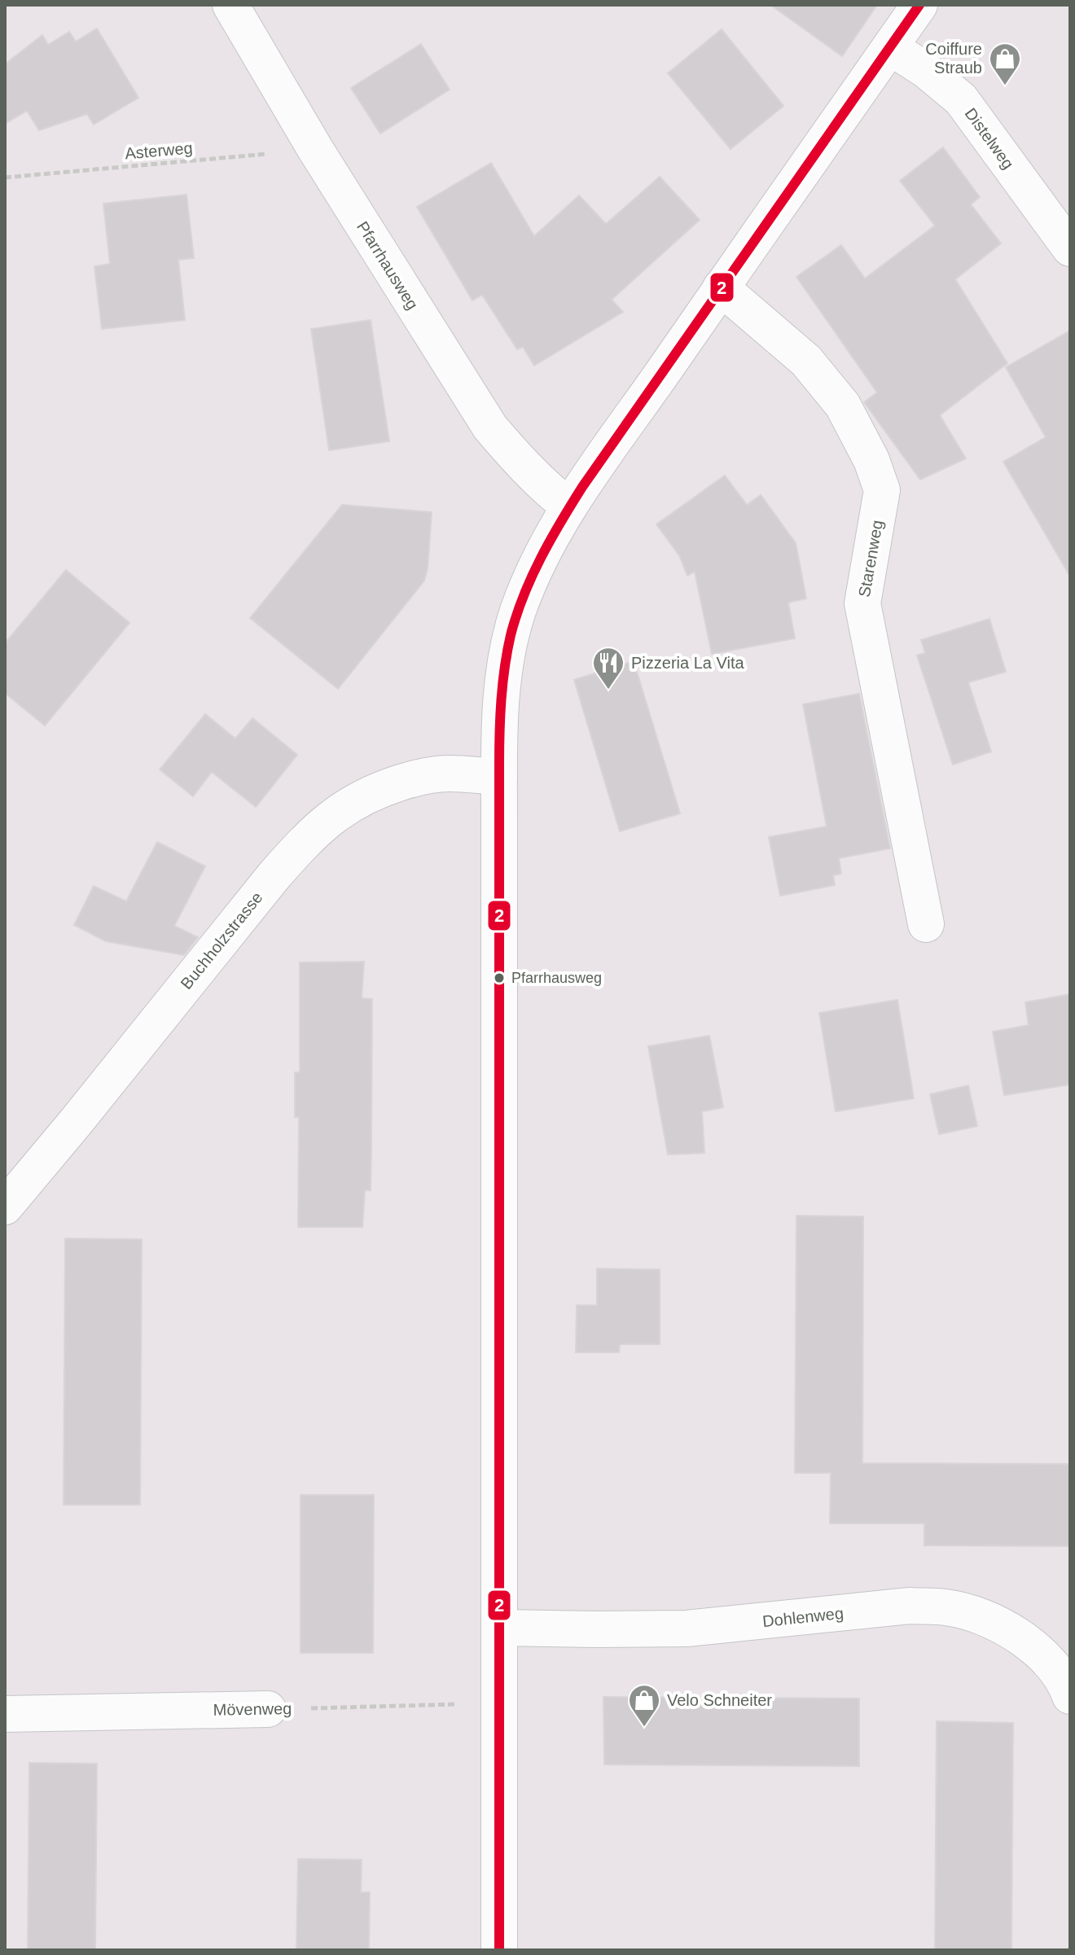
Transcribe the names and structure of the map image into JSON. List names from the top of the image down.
{
  "streets": {
    "street": [
      "Distelweg",
      "Pfarrhausweg",
      "Starenweg",
      "Buchholzstrasse",
      "Dohlenweg",
      "Mövenweg"
    ],
    "path": ["Asterweg"]
  },
  "crossings": [
    ["Asterweg", "Pfarrhausweg"]
  ],
  "places": {
    "shop": ["Coiffure Straub", "Velo Schneiter"],
    "restaurant": ["Pizzeria La Vita"],
    "other": ["Pfarrhausweg"]
  },
  "lines": ["transit line 2"]
}
